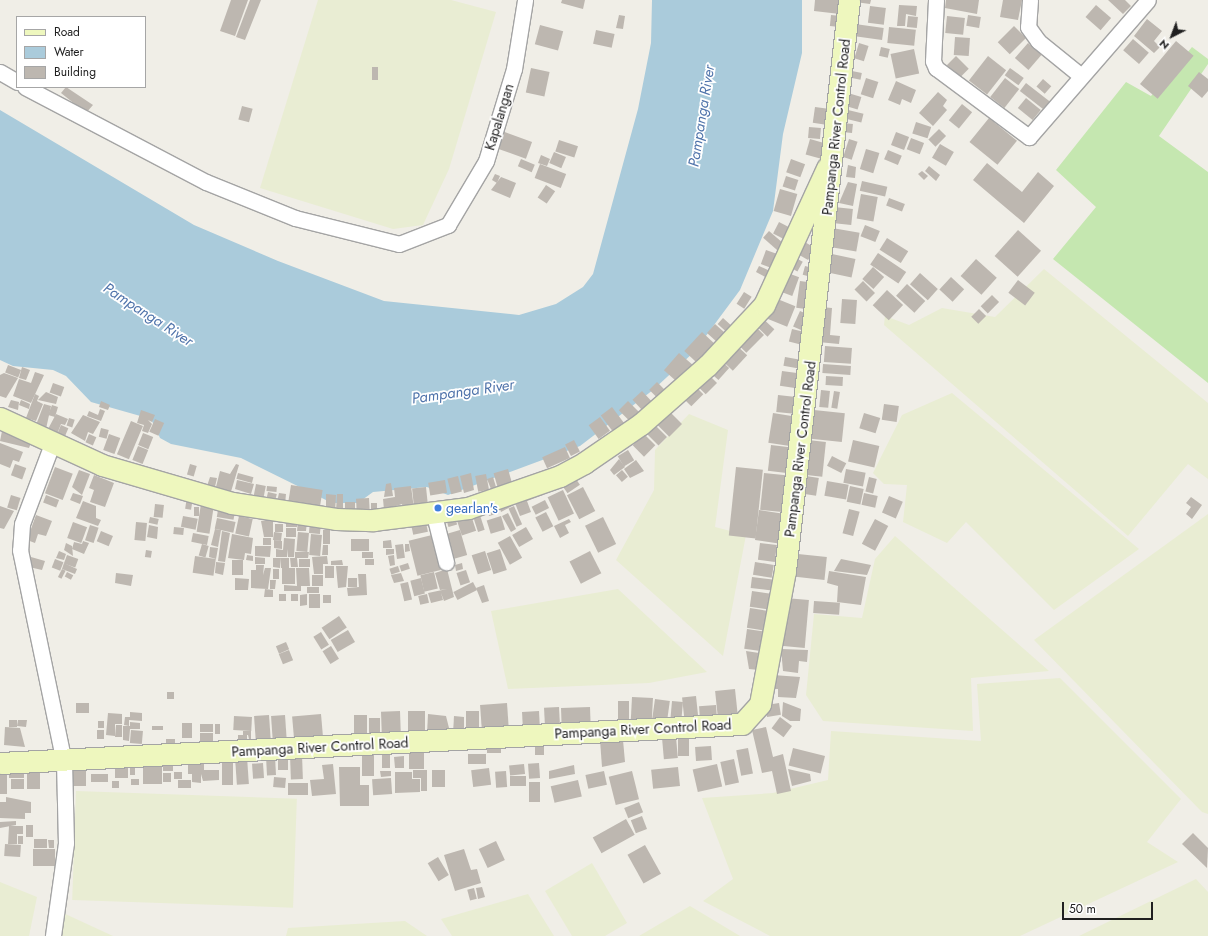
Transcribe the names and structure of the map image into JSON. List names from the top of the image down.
{
  "streets": {
    "street": ["Kapalangan", "Pampanga River Control Road"]
  },
  "water": ["Pampanga River"],
  "places": ["gearlan's"],
  "legend": ["Road", "Water", "Building"],
  "scale_bar": "50 m",
  "north": "bottom left"
}
